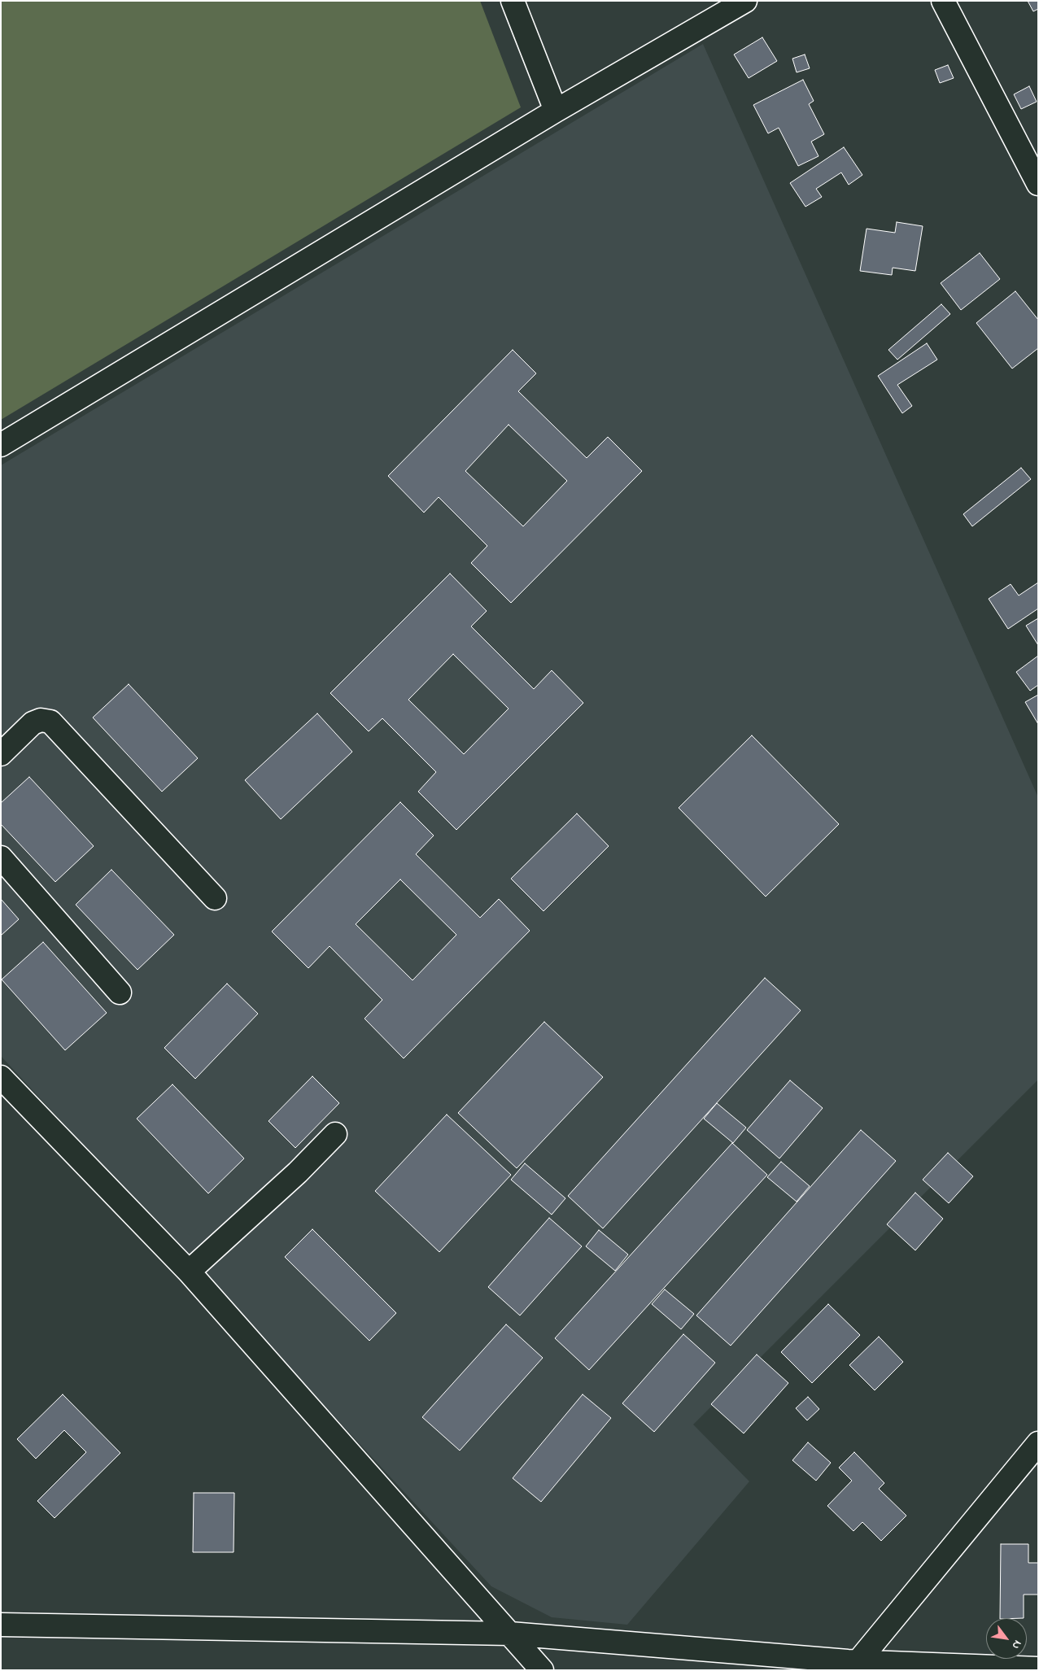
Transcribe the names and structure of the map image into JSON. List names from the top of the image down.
{
  "north": "bottom right"
}
